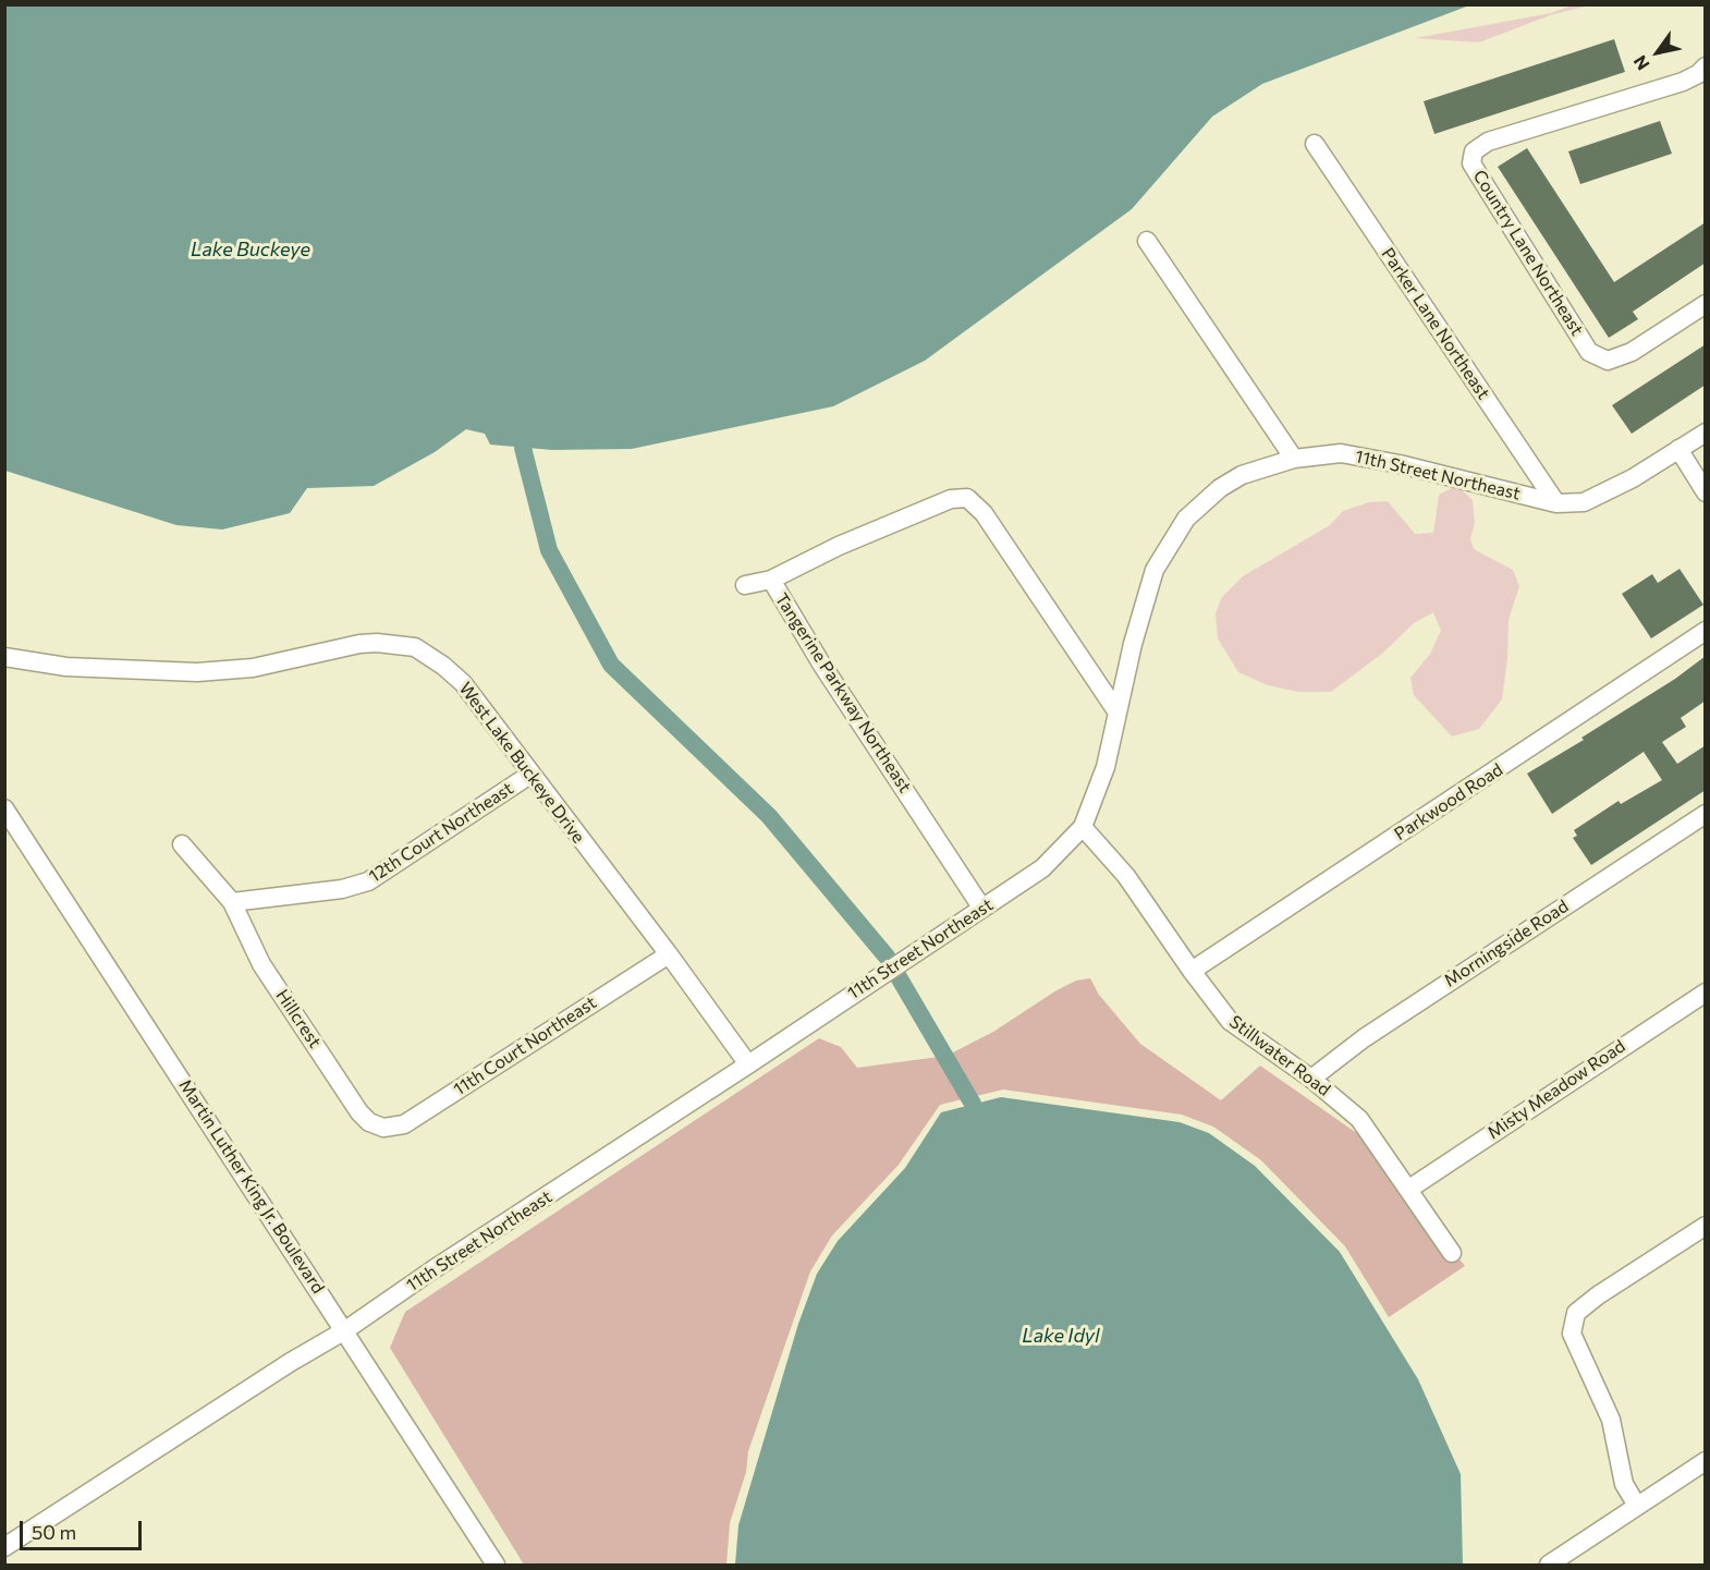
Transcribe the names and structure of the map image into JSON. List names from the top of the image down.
{
  "streets": {
    "street": [
      "Country Lane Northeast",
      "Parker Lane Northeast",
      "11th Street Northeast",
      "Tangerine Parkway Northeast",
      "West Lake Buckeye Drive",
      "Parkwood Road",
      "12th Court Northeast",
      "Morningside Road",
      "Hillcrest",
      "11th Court Northeast",
      "Stillwater Road",
      "Misty Meadow Road",
      "Martin Luther King Jr. Boulevard"
    ]
  },
  "crossings": [
    ["Parker Lane Northeast", "11th Street Northeast"],
    ["11th Street Northeast", "Tangerine Parkway Northeast"],
    ["11th Street Northeast", "West Lake Buckeye Drive"],
    ["11th Street Northeast", "Stillwater Road"],
    ["11th Street Northeast", "Martin Luther King Jr. Boulevard"],
    ["West Lake Buckeye Drive", "12th Court Northeast"],
    ["West Lake Buckeye Drive", "11th Court Northeast"],
    ["Parkwood Road", "Stillwater Road"],
    ["12th Court Northeast", "Hillcrest"],
    ["Morningside Road", "Stillwater Road"],
    ["Hillcrest", "11th Court Northeast"],
    ["Stillwater Road", "Misty Meadow Road"]
  ],
  "water": ["Lake Buckeye", "Lake Idyl"],
  "scale_bar": "50 m",
  "north": "bottom left"
}
